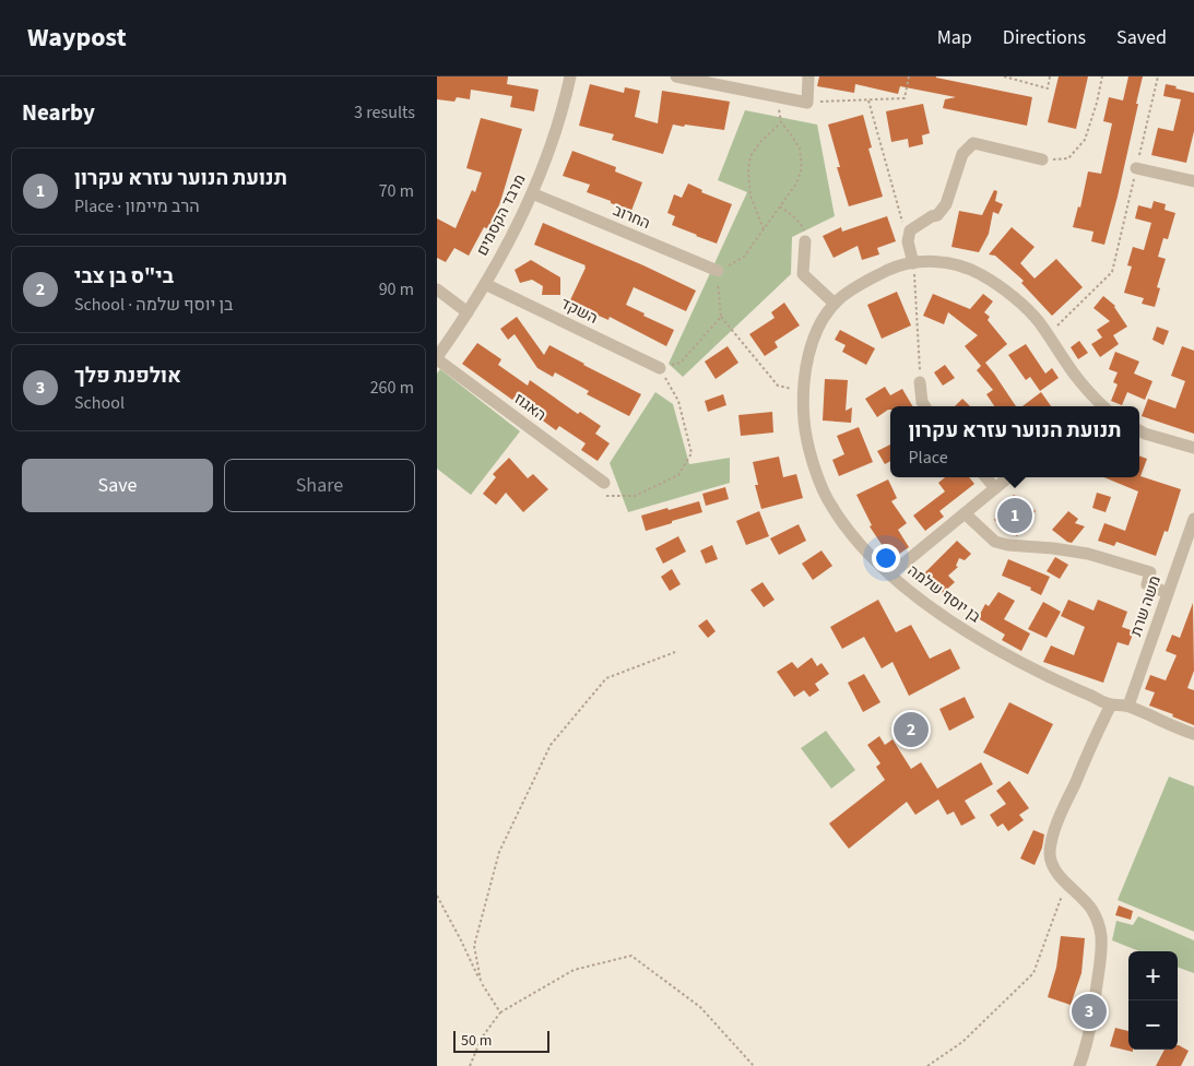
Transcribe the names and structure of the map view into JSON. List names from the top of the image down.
{
  "streets": {
    "street": [
      "מרבד הקסמים",
      "החרוב",
      "השקד",
      "האגוז",
      "בן יוסף שלמה",
      "משה שרת"
    ]
  },
  "crossings": [
    ["מרבד הקסמים", "החרוב"],
    ["מרבד הקסמים", "השקד"],
    ["מרבד הקסמים", "האגוז"],
    ["בן יוסף שלמה", "משה שרת"]
  ],
  "scale_bar": "50 m",
  "page": {
    "header": "Waypost",
    "nav": ["Map", "Directions", "Saved"],
    "heading": ["Nearby", "3 results"],
    "list": [
      {
        "mark": "1",
        "name": "תנועת הנוער עזרא עקרון",
        "note": "Place · הרב מיימון",
        "value": "70 m"
      },
      {
        "mark": "2",
        "name": "בי\"ס בן צבי",
        "note": "School · בן יוסף שלמה",
        "value": "90 m"
      },
      {
        "mark": "3",
        "name": "אולפנת פלך",
        "note": "School",
        "value": "260 m"
      }
    ],
    "popup": ["תנועת הנוער עזרא עקרון", "Place"],
    "buttons": ["Save", "Share"],
    "pins": ["1", "2", "3"],
    "map_buttons": ["+", "−"],
    "scale": "50 m"
  }
}
